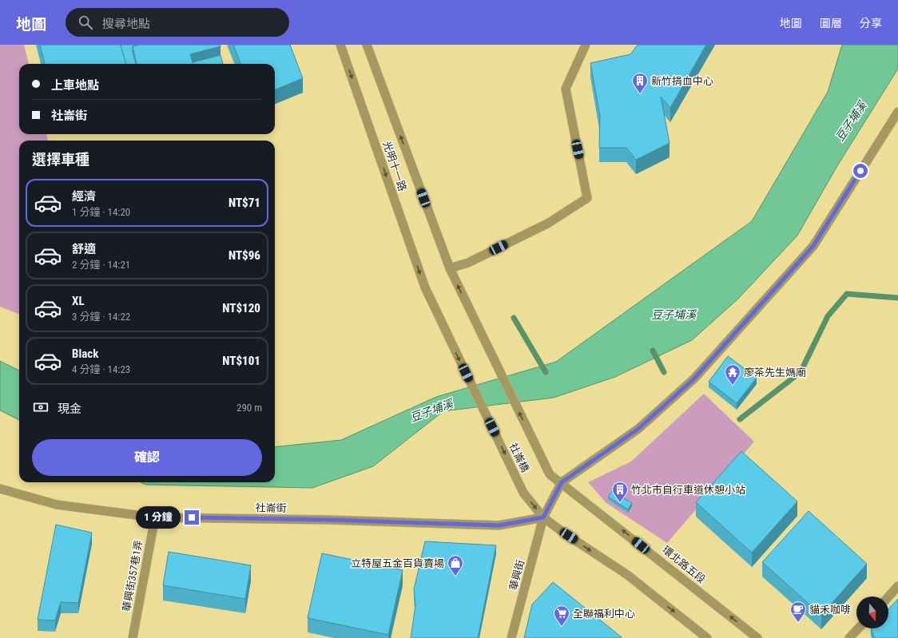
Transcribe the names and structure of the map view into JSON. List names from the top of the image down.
{
  "streets": {
    "street": [
      "光明十一路",
      "社崙橋",
      "社崙街",
      "環北路五段",
      "華興街",
      "華興街357巷1弄"
    ]
  },
  "crossings": [
    ["光明十一路", "社崙橋"],
    ["社崙橋", "社崙街"],
    ["社崙橋", "環北路五段"],
    ["社崙橋", "華興街"],
    ["社崙街", "華興街"],
    ["社崙街", "華興街357巷1弄"],
    ["環北路五段", "華興街"]
  ],
  "water": ["豆子埔溪"],
  "places": {
    "building": ["新竹捐血中心", "竹北市自行車道休憩小站"],
    "temple": ["廖茶先生媽廟"],
    "shop": ["立特屋五金百貨賣場"],
    "cafe": ["貓禾咖啡"],
    "supermarket": ["全聯福利中心"]
  },
  "north": "bottom",
  "page": {
    "header": "地圖",
    "search": "搜尋地點",
    "nav": ["地圖", "圖層", "分享"],
    "banner": ["上車地點", "社崙街"],
    "heading": "選擇車種",
    "list": [
      {
        "name": "經濟",
        "note": "1 分鐘 · 14:20",
        "value": "NT$71"
      },
      {
        "name": "舒適",
        "note": "2 分鐘 · 14:21",
        "value": "NT$96"
      },
      {
        "name": "XL",
        "note": "3 分鐘 · 14:22",
        "value": "NT$120"
      },
      {
        "name": "Black",
        "note": "4 分鐘 · 14:23",
        "value": "NT$101"
      }
    ],
    "pay": ["現金", "290 m"],
    "buttons": "確認",
    "bubble": "1 分鐘"
  }
}
